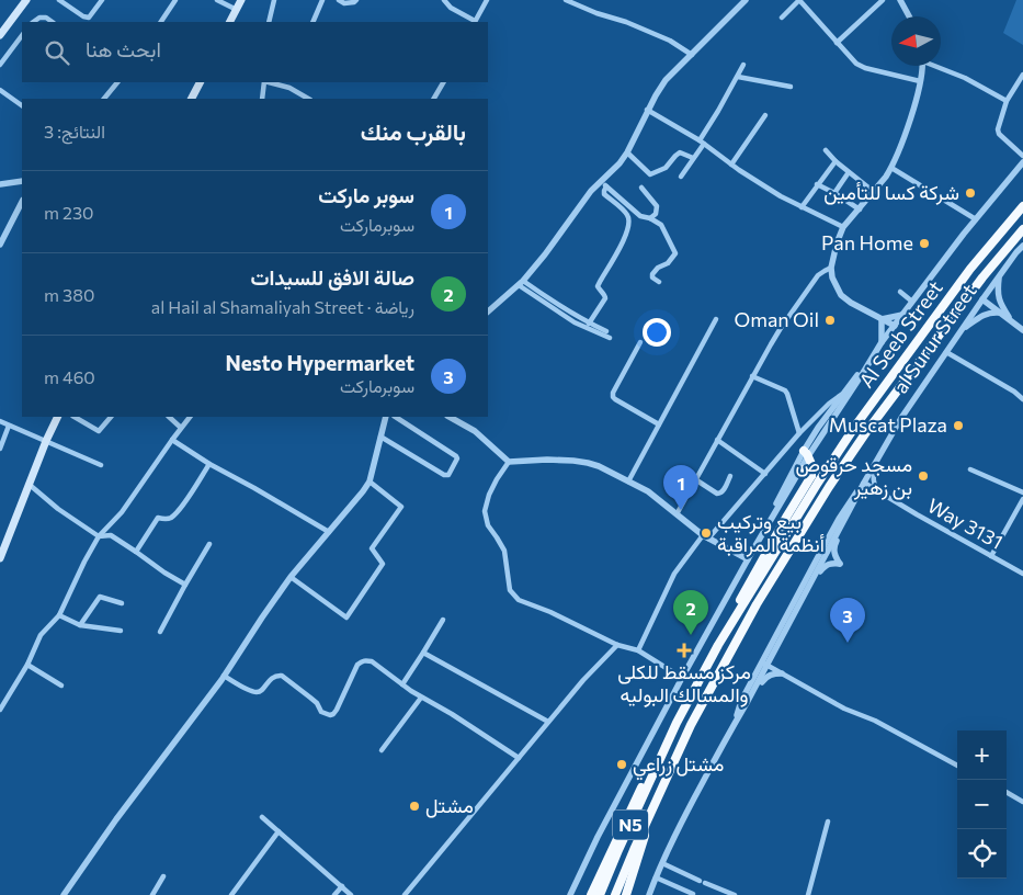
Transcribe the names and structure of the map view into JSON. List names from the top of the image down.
{
  "streets": {
    "highway": ["Al Seeb Street", "N5"],
    "street": ["al Surur Street", "Way 3131"]
  },
  "crossings": [
    ["al Surur Street", "Way 3131"]
  ],
  "places": {
    "other": [
      "شركة كسا للتأمين",
      "Pan Home",
      "Oman Oil",
      "Muscat Plaza",
      "مسجد حرقوص بن زهير",
      "بيع وتركيب أنظمة المراقبة",
      "مشتل زراعي",
      "مشتل"
    ],
    "health": ["مركز مسقط للكلى والمسالك البوليه"]
  },
  "north": "left",
  "page": {
    "search": "ابحث هنا",
    "heading": ["بالقرب منك", "النتائج: 3"],
    "list": [
      {
        "mark": "1",
        "name": "سوبر ماركت",
        "note": "سوبرماركت",
        "value": "230 m"
      },
      {
        "mark": "2",
        "name": "صالة الافق للسيدات",
        "note": "رياضة · al Hail al Shamaliyah Street",
        "value": "380 m"
      },
      {
        "mark": "3",
        "name": "Nesto Hypermarket",
        "note": "سوبرماركت",
        "value": "460 m"
      }
    ],
    "pins": ["1", "2", "3"],
    "map_buttons": ["+", "−"]
  }
}
